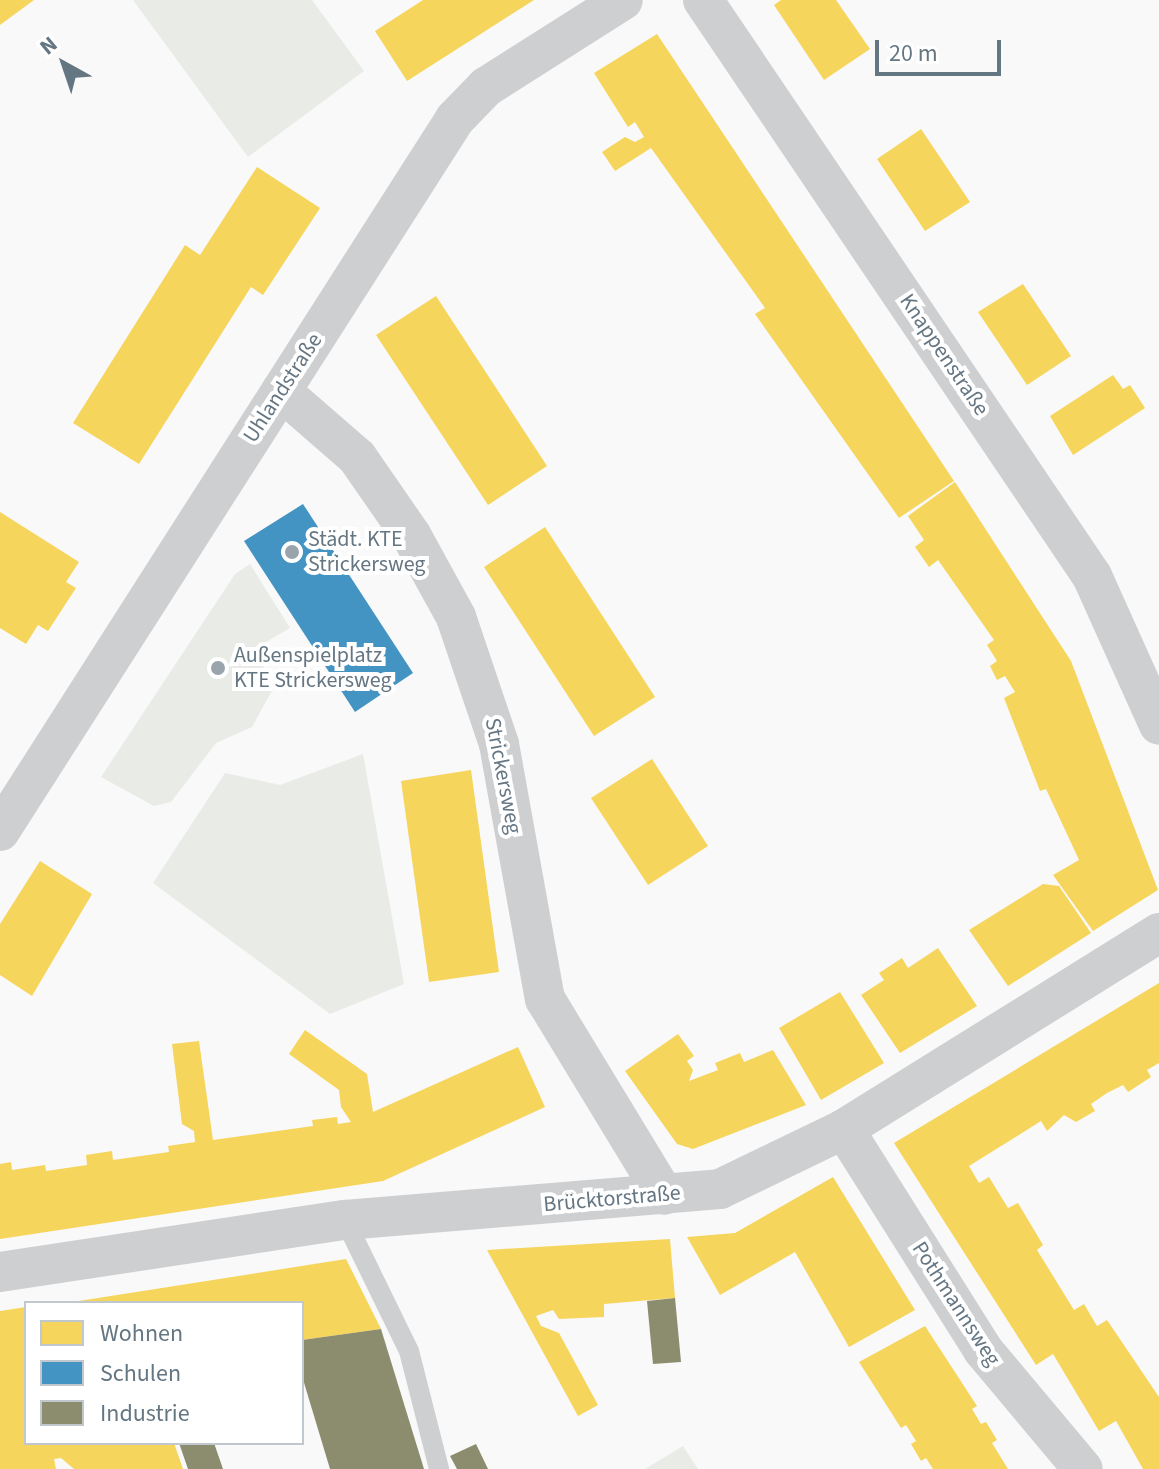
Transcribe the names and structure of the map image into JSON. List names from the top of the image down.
{
  "streets": {
    "street": [
      "Knappenstraße",
      "Uhlandstraße",
      "Strickersweg",
      "Brücktorstraße",
      "Pothmannsweg"
    ]
  },
  "crossings": [
    ["Uhlandstraße", "Strickersweg"],
    ["Strickersweg", "Brücktorstraße"],
    ["Brücktorstraße", "Pothmannsweg"]
  ],
  "places": ["Städt. KTE Strickersweg", "Außenspielplatz KTE Strickersweg"],
  "legend": ["Wohnen", "Schulen", "Industrie"],
  "scale_bar": "20 m",
  "north": "top left"
}
